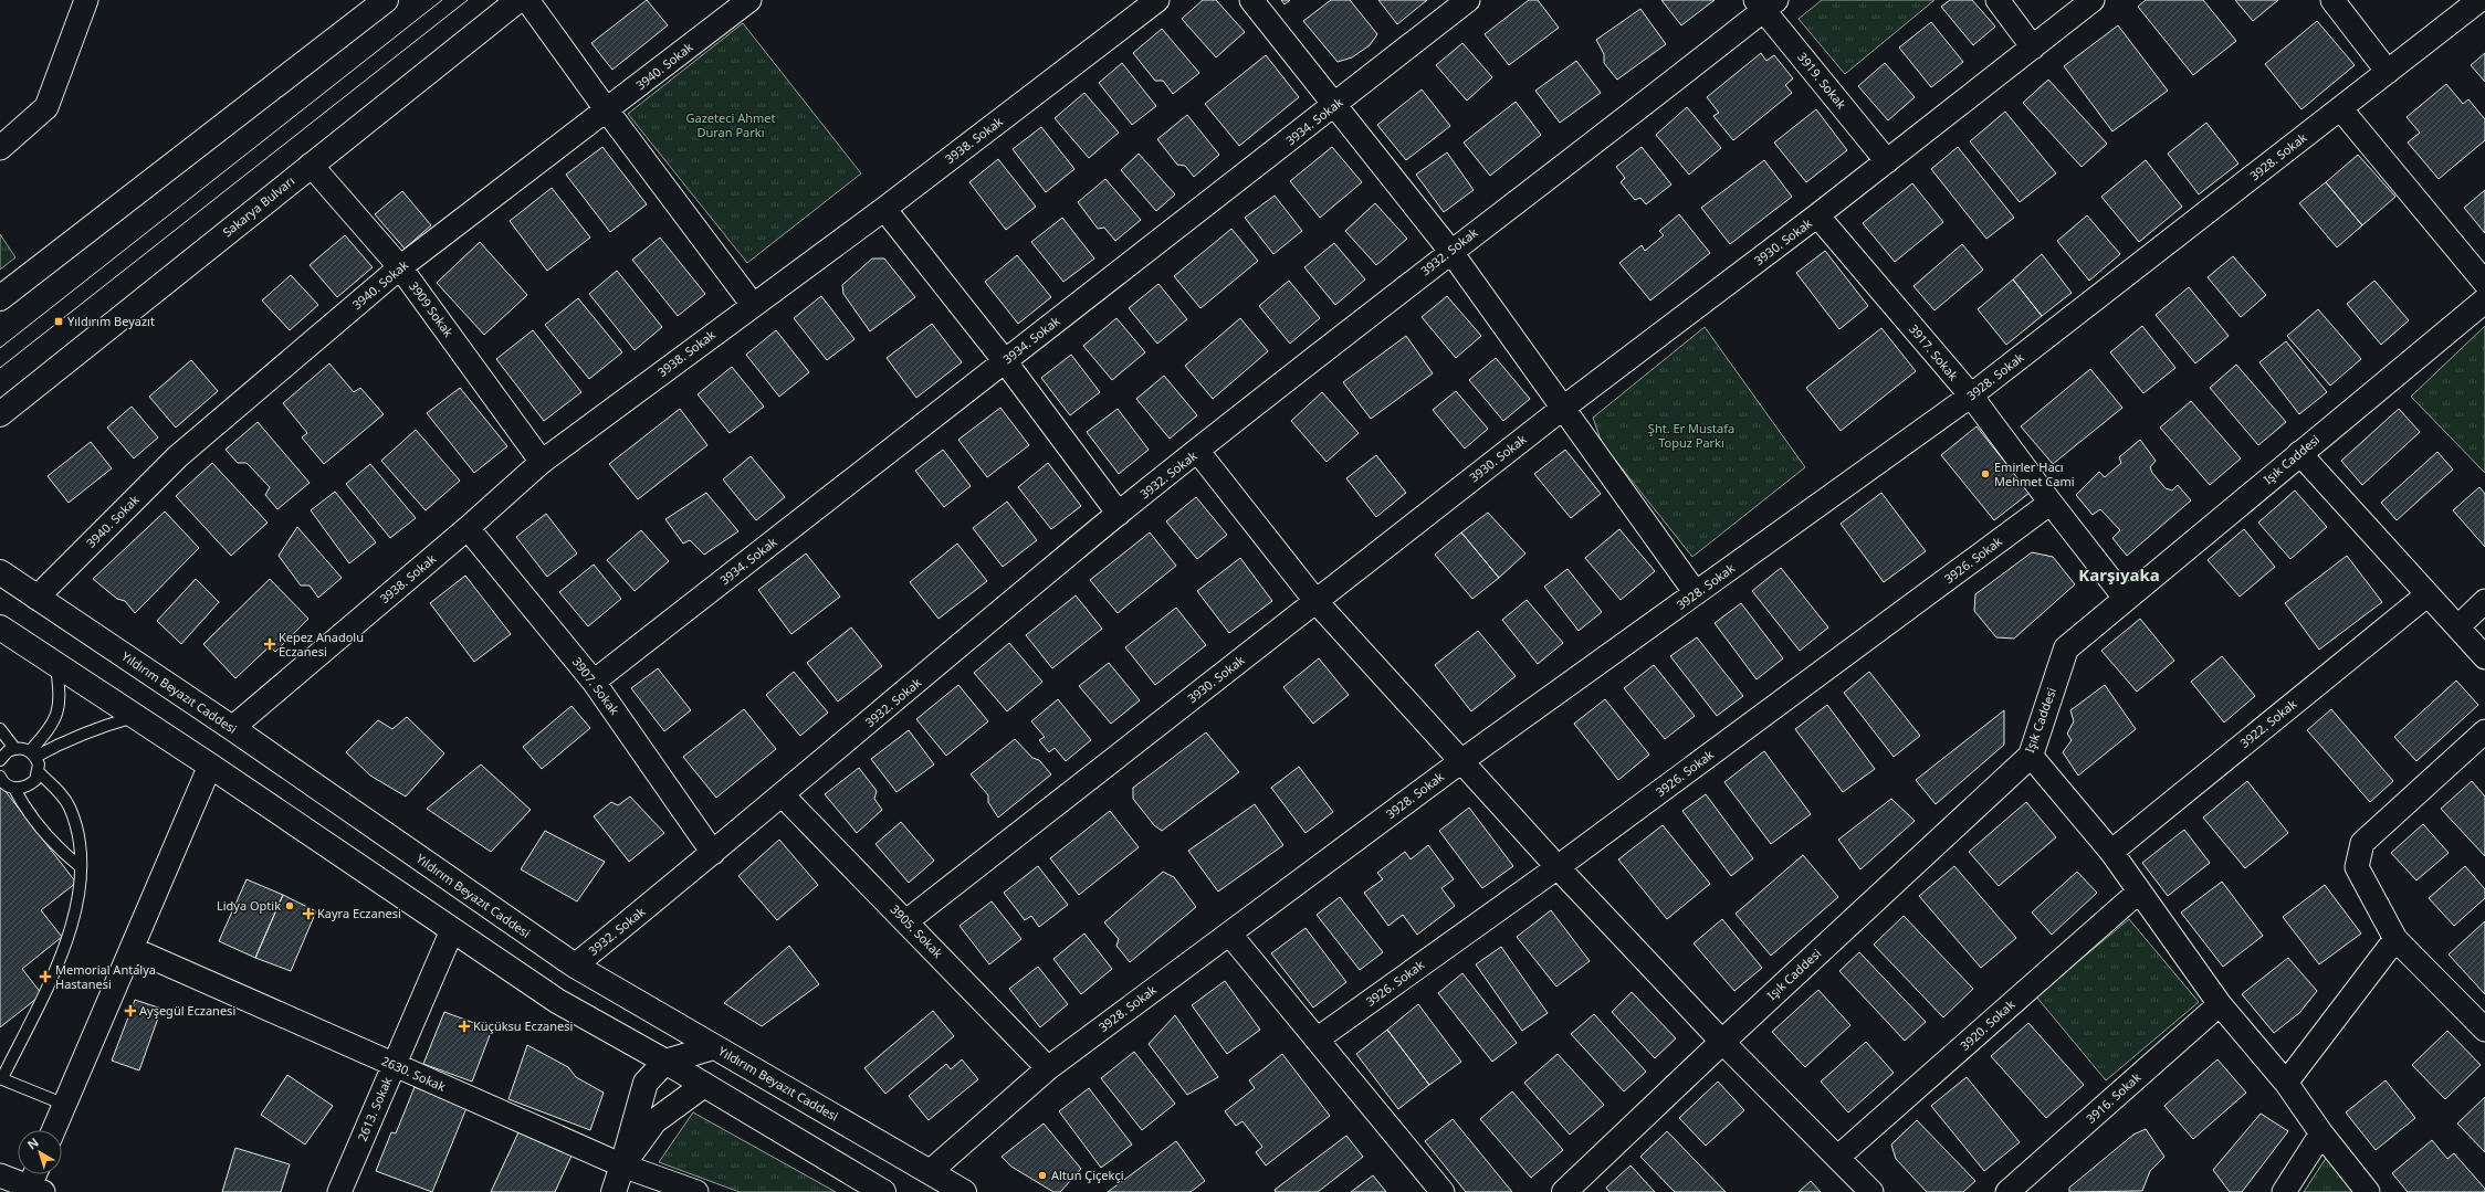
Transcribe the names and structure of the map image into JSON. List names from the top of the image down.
{
  "streets": {
    "main road": ["Sakarya Bulvarı", "Işık Caddesi", "Yıldırım Beyazıt Caddesi"],
    "street": [
      "3940. Sokak",
      "3919. Sokak",
      "3934. Sokak",
      "3938. Sokak",
      "3928. Sokak",
      "3930. Sokak",
      "3932. Sokak",
      "3909 Sokak",
      "3917. Sokak",
      "3926. Sokak",
      "3907. Sokak",
      "3922. Sokak",
      "3905. Sokak",
      "3920. Sokak",
      "2630. Sokak",
      "3916. Sokak",
      "2613. Sokak"
    ]
  },
  "crossings": [
    ["3940. Sokak", "3909 Sokak"],
    ["3940. Sokak", "Yıldırım Beyazıt Caddesi"],
    ["3919. Sokak", "3930. Sokak"],
    ["3919. Sokak", "3932. Sokak"],
    ["3934. Sokak", "3907. Sokak"],
    ["3938. Sokak", "3909 Sokak"],
    ["3938. Sokak", "3907. Sokak"],
    ["3938. Sokak", "Yıldırım Beyazıt Caddesi"],
    ["3928. Sokak", "3917. Sokak"],
    ["3928. Sokak", "Yıldırım Beyazıt Caddesi"],
    ["3928. Sokak", "3905. Sokak"],
    ["Sakarya Bulvarı", "3909 Sokak"],
    ["3930. Sokak", "3917. Sokak"],
    ["3930. Sokak", "3905. Sokak"],
    ["3932. Sokak", "3907. Sokak"],
    ["3932. Sokak", "Yıldırım Beyazıt Caddesi"],
    ["3932. Sokak", "3905. Sokak"],
    ["3917. Sokak", "Işık Caddesi"],
    ["3917. Sokak", "3926. Sokak"],
    ["2630. Sokak", "2613. Sokak"]
  ],
  "districts": ["Karşıyaka"],
  "parks": ["Gazeteci Ahmet Duran Parkı", "Şht. Er Mustafa Topuz Parkı"],
  "places": {
    "transit": ["Yıldırım Beyazıt"],
    "other": ["Emirler Hacı Mehmet Cami", "Lidya Optik", "Altun Çiçekçi"],
    "health": [
      "Kepez Anadolu Eczanesi",
      "Kayra Eczanesi",
      "Memorial Antalya Hastanesi",
      "Ayşegül Eczanesi",
      "Küçüksu Eczanesi"
    ]
  },
  "north": "top left"
}
